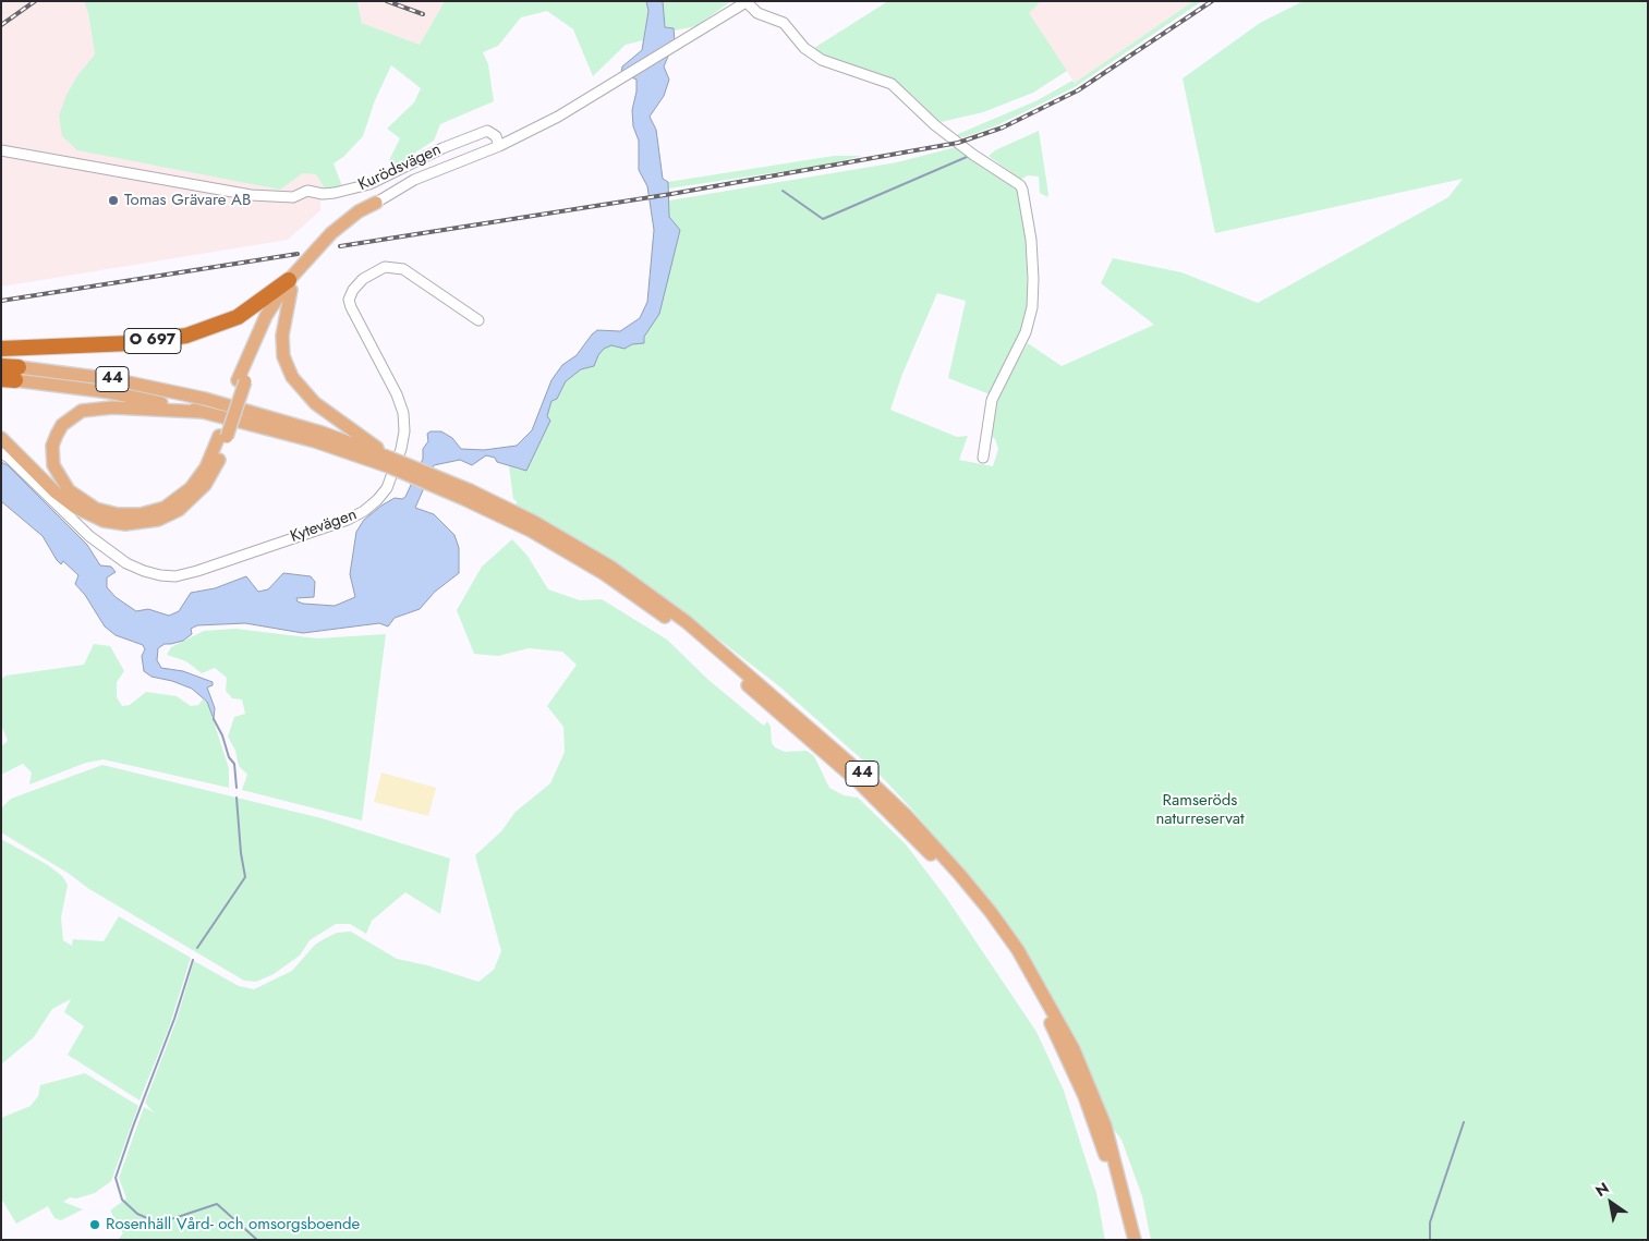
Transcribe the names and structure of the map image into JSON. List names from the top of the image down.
{
  "streets": {
    "highway": ["O 697", "44"],
    "street": ["Kurödsvägen", "Kytevägen"]
  },
  "crossings": [
    ["Kurödsvägen", "O 697"]
  ],
  "parks": ["Ramseröds naturreservat"],
  "places": ["Tomas Grävare AB", "Rosenhäll Vård- och omsorgsboende"],
  "north": "top left"
}
